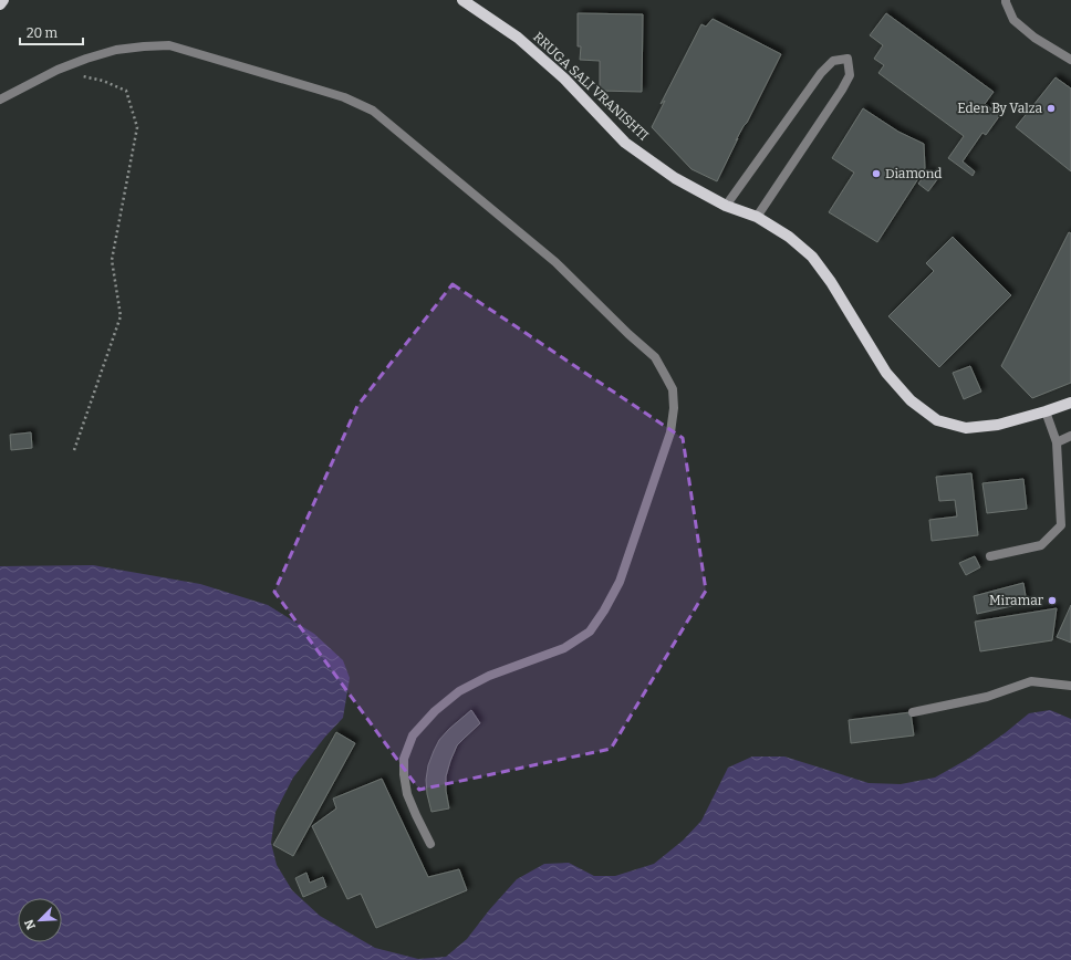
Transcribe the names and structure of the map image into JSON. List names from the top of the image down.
{
  "streets": {
    "main road": ["RRUGA SALI VRANISHTI"]
  },
  "places": ["Eden By Valza", "Diamond", "Miramar"],
  "scale_bar": "20 m",
  "north": "bottom left"
}
